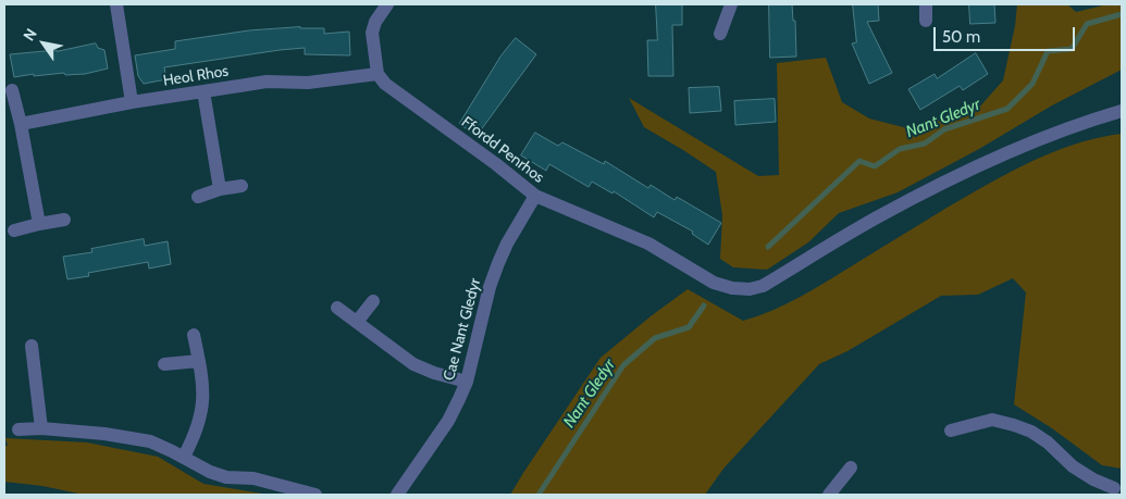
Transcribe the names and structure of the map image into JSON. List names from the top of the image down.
{
  "streets": {
    "street": ["Heol Rhos", "Ffordd Penrhos", "Cae Nant Gledyr"]
  },
  "crossings": [
    ["Heol Rhos", "Ffordd Penrhos"],
    ["Ffordd Penrhos", "Cae Nant Gledyr"]
  ],
  "water": ["Nant Gledyr"],
  "scale_bar": "50 m",
  "north": "top left"
}
